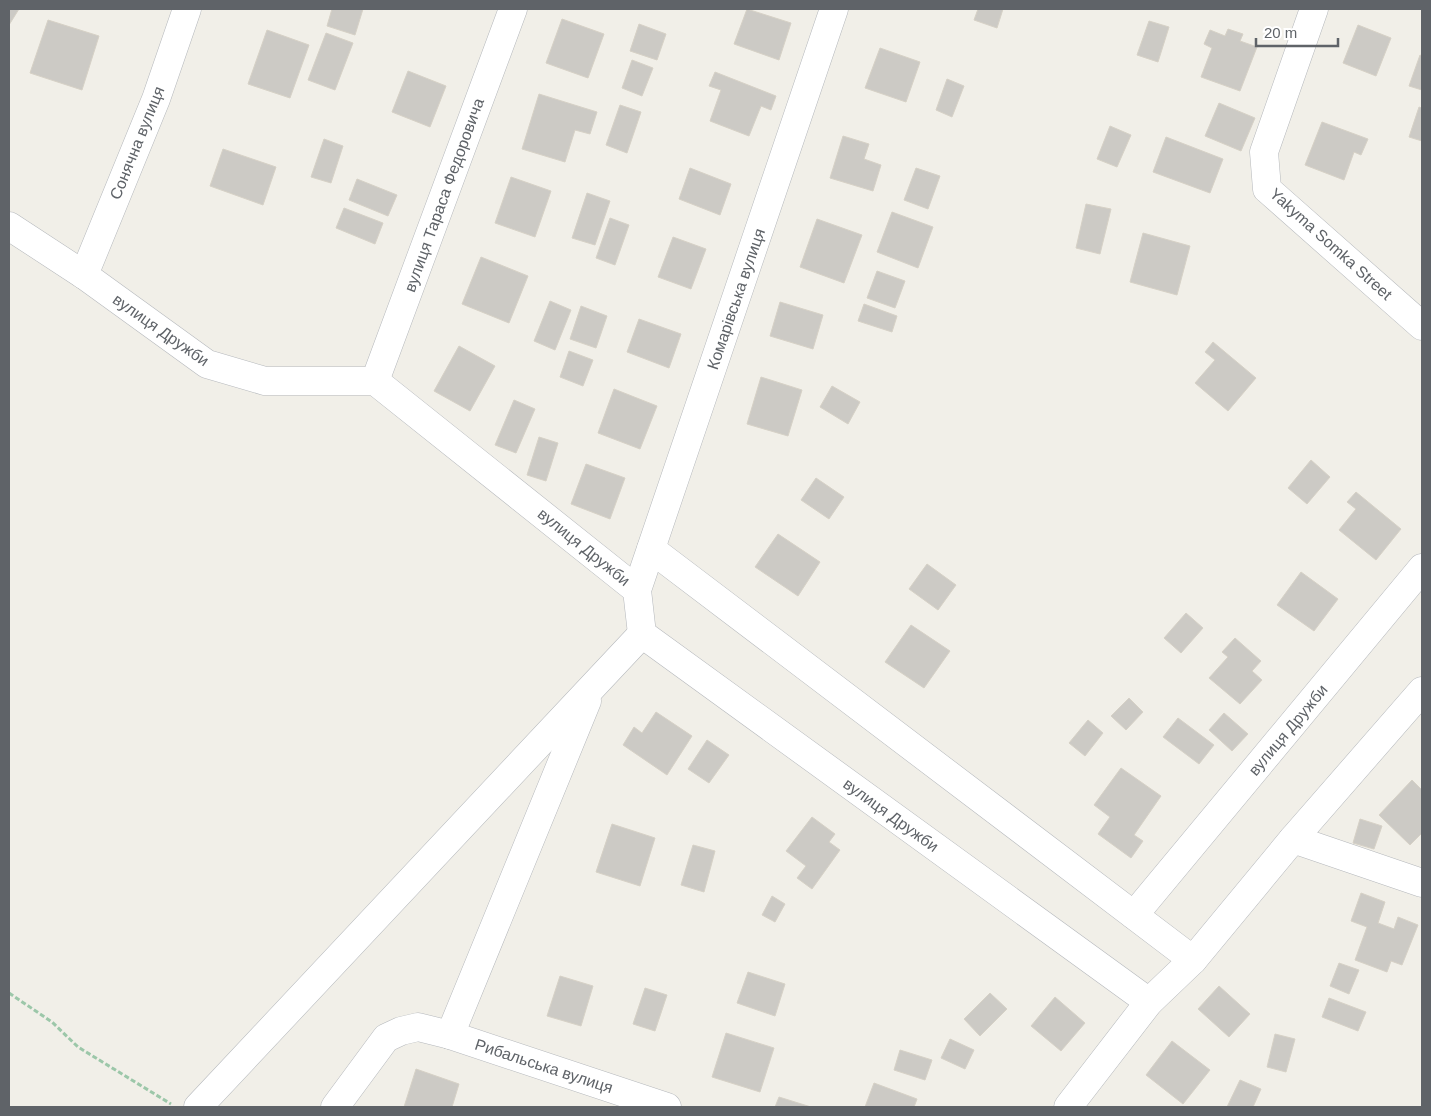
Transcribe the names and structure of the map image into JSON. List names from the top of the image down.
{
  "streets": {
    "street": [
      "Сонячна вулиця",
      "вулиця Тараса Федоровича",
      "Yakyma Somka Street",
      "Комарівська вулиця",
      "вулиця Дружби",
      "Рибальська вулиця"
    ]
  },
  "crossings": [
    ["Сонячна вулиця", "вулиця Дружби"],
    ["вулиця Тараса Федоровича", "вулиця Дружби"],
    ["Комарівська вулиця", "вулиця Дружби"]
  ],
  "scale_bar": "20 m"
}
